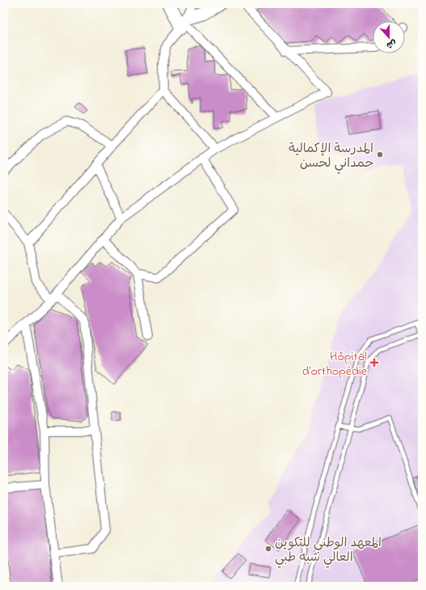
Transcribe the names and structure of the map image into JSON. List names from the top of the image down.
{
  "places": {
    "other": ["المدرسة الإكمالية حمداني لحسن", "المعهد الوطني للتكوين العالي شبه طبي"],
    "health": ["Hôpital d'orthopédie"]
  },
  "north": "bottom"
}
